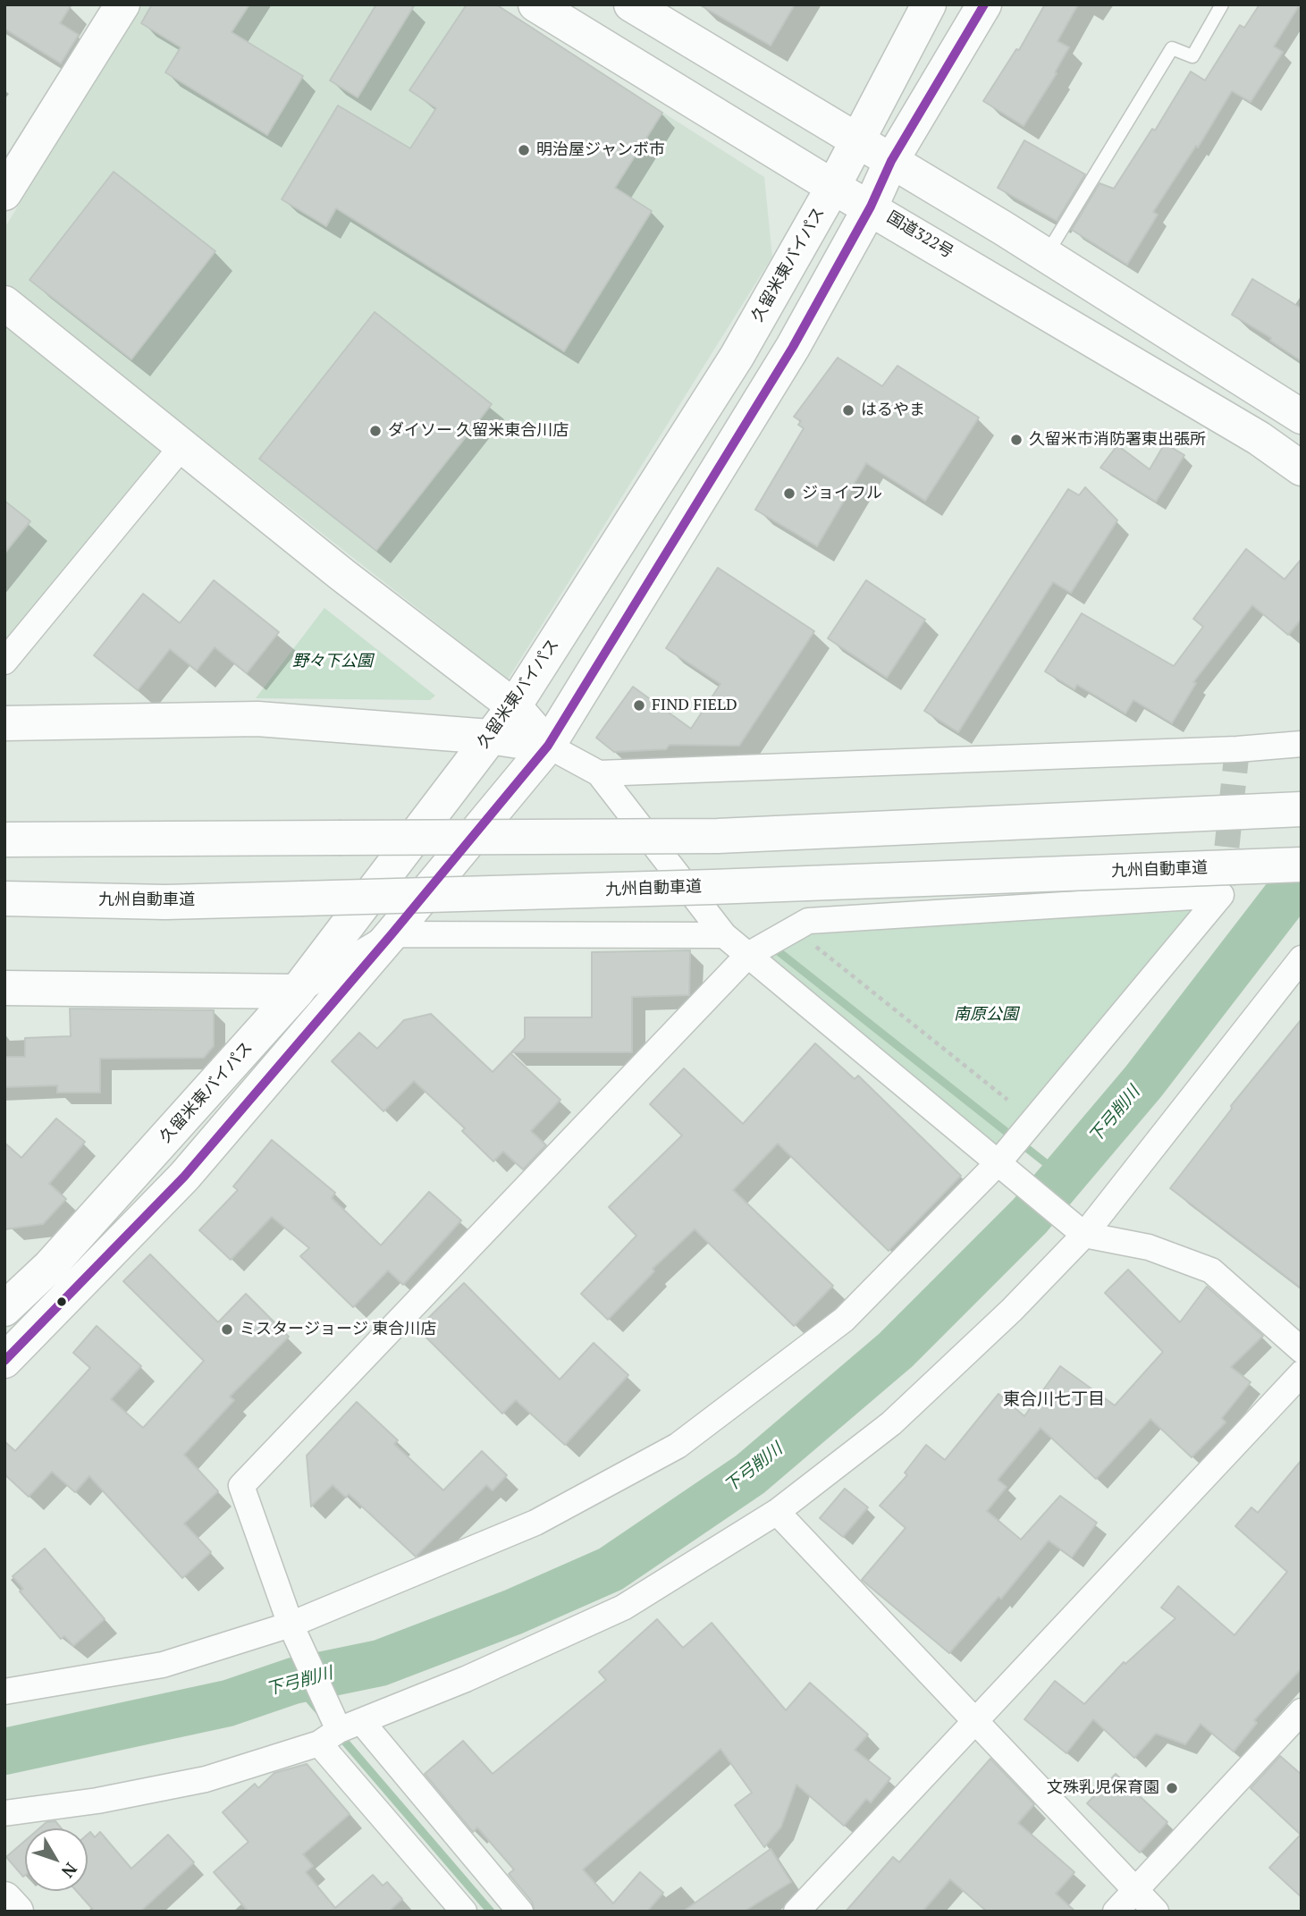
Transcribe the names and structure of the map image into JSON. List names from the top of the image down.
{
  "streets": {
    "main road": ["国道322号", "久留米東バイパス", "九州自動車道"]
  },
  "crossings": [
    ["国道322号", "久留米東バイパス"]
  ],
  "districts": ["東合川七丁目"],
  "water": ["下弓削川"],
  "parks": ["野々下公園", "南原公園"],
  "places": [
    "明治屋ジャンボ市",
    "はるやま",
    "ダイソー 久留米東合川店",
    "久留米市消防署東出張所",
    "ジョイフル",
    "FIND FIELD",
    "ミスタージョージ 東合川店",
    "文殊乳児保育園"
  ],
  "north": "bottom right"
}
